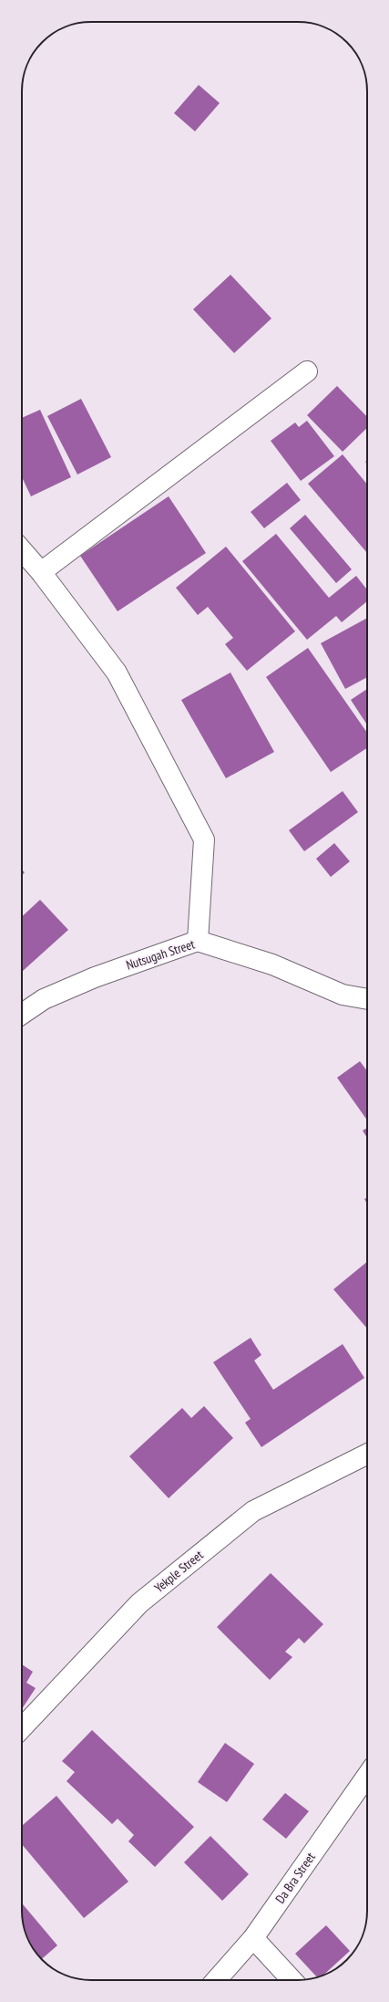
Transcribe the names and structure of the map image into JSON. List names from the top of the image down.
{
  "streets": {
    "street": ["Nutsugah Street", "Yekple Street", "Da Bra Street"]
  }
}
